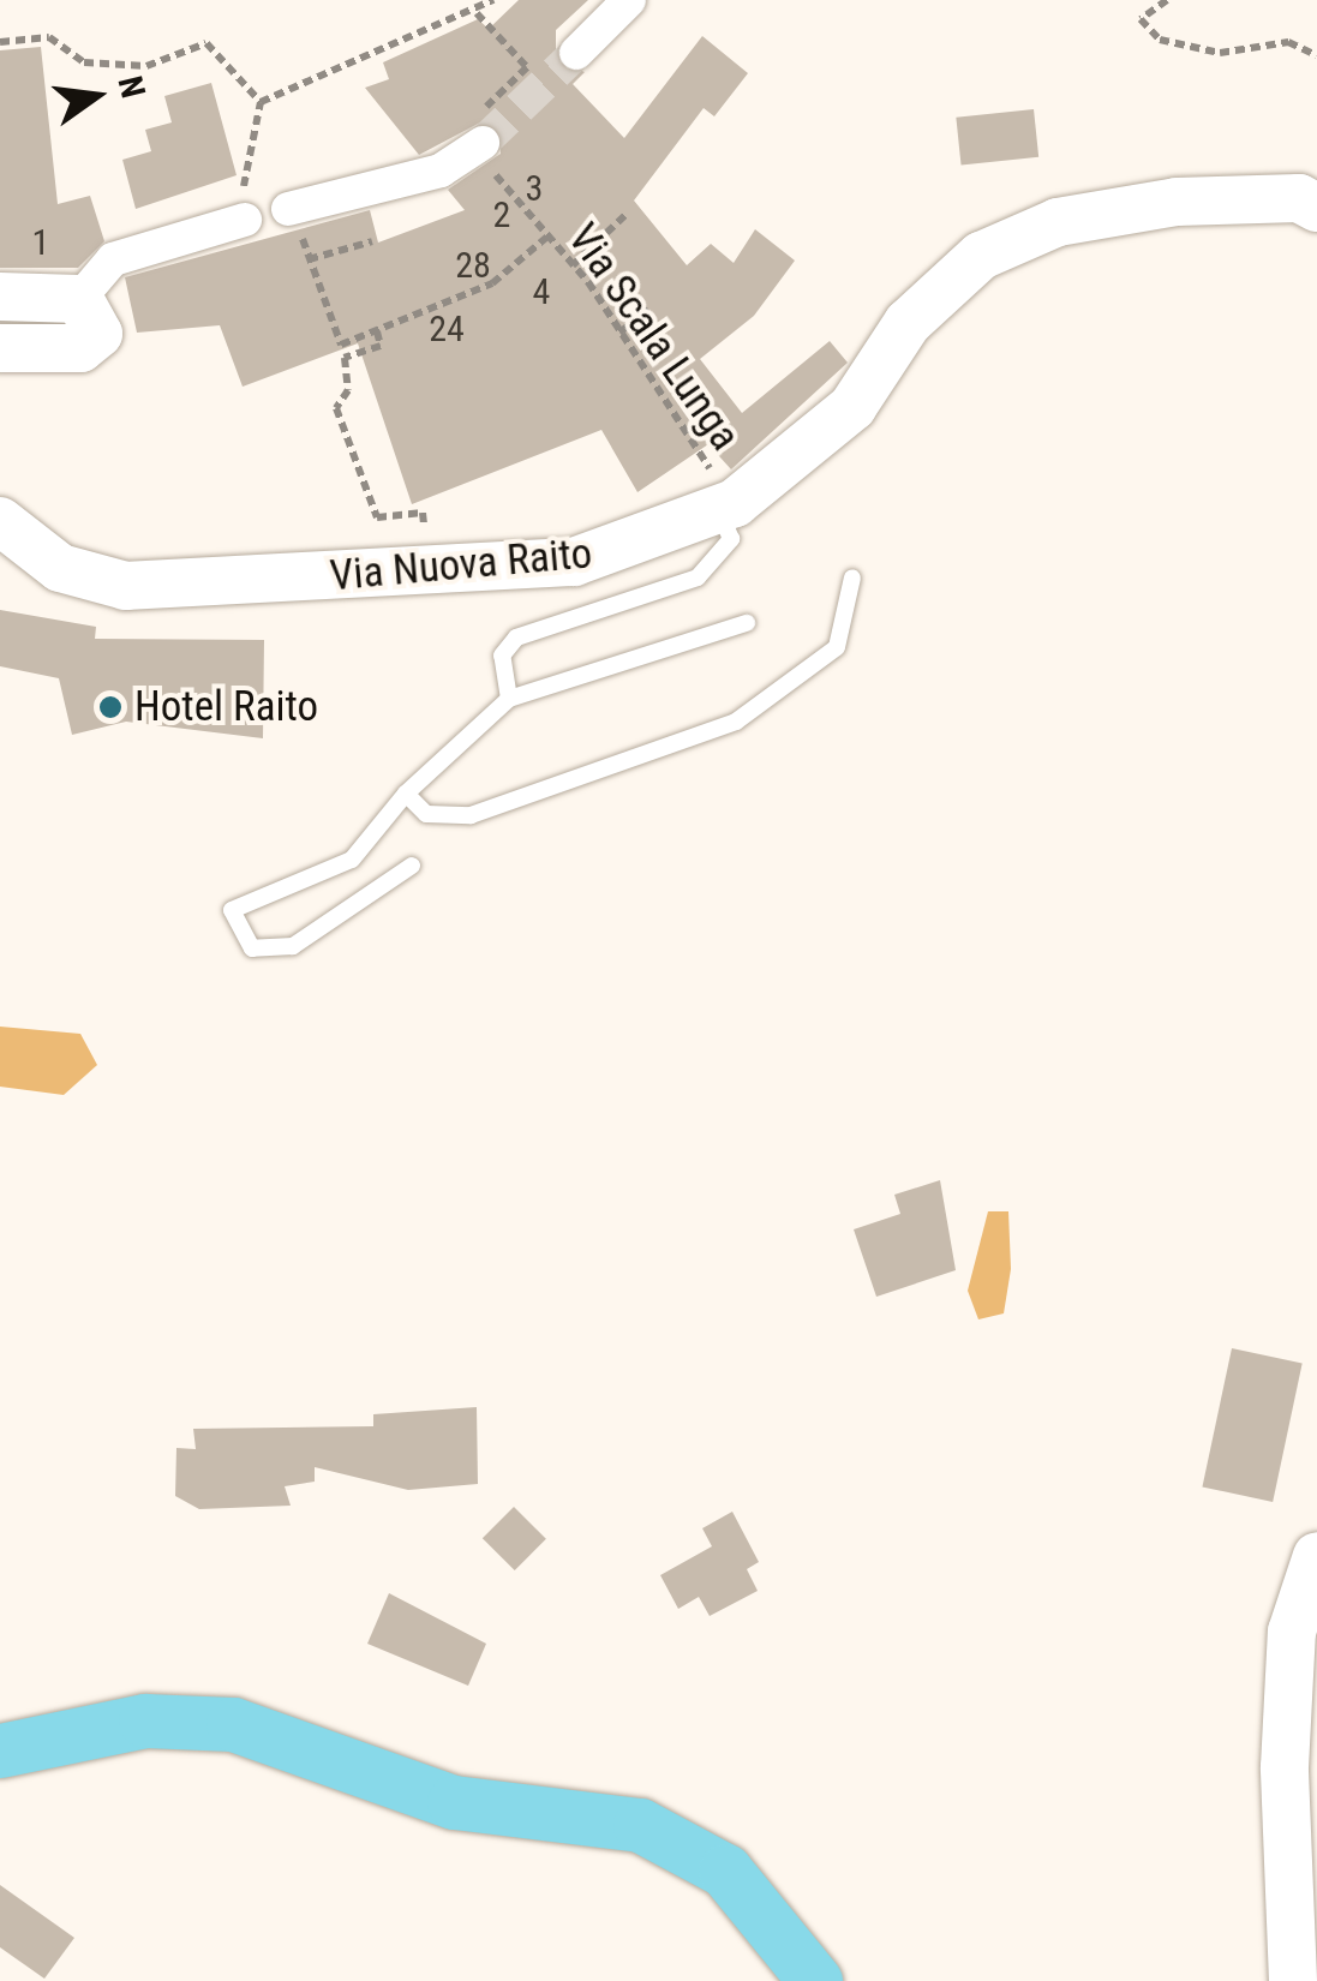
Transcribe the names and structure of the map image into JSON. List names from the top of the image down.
{
  "streets": {
    "street": ["Via Nuova Raito"],
    "path": ["Via Scala Lunga"]
  },
  "crossings": [
    ["Via Scala Lunga", "Via Nuova Raito"]
  ],
  "places": ["Hotel Raito"],
  "house_numbers": [
    "3",
    "2",
    "1",
    "28",
    "4",
    "24"
  ],
  "north": "right"
}
